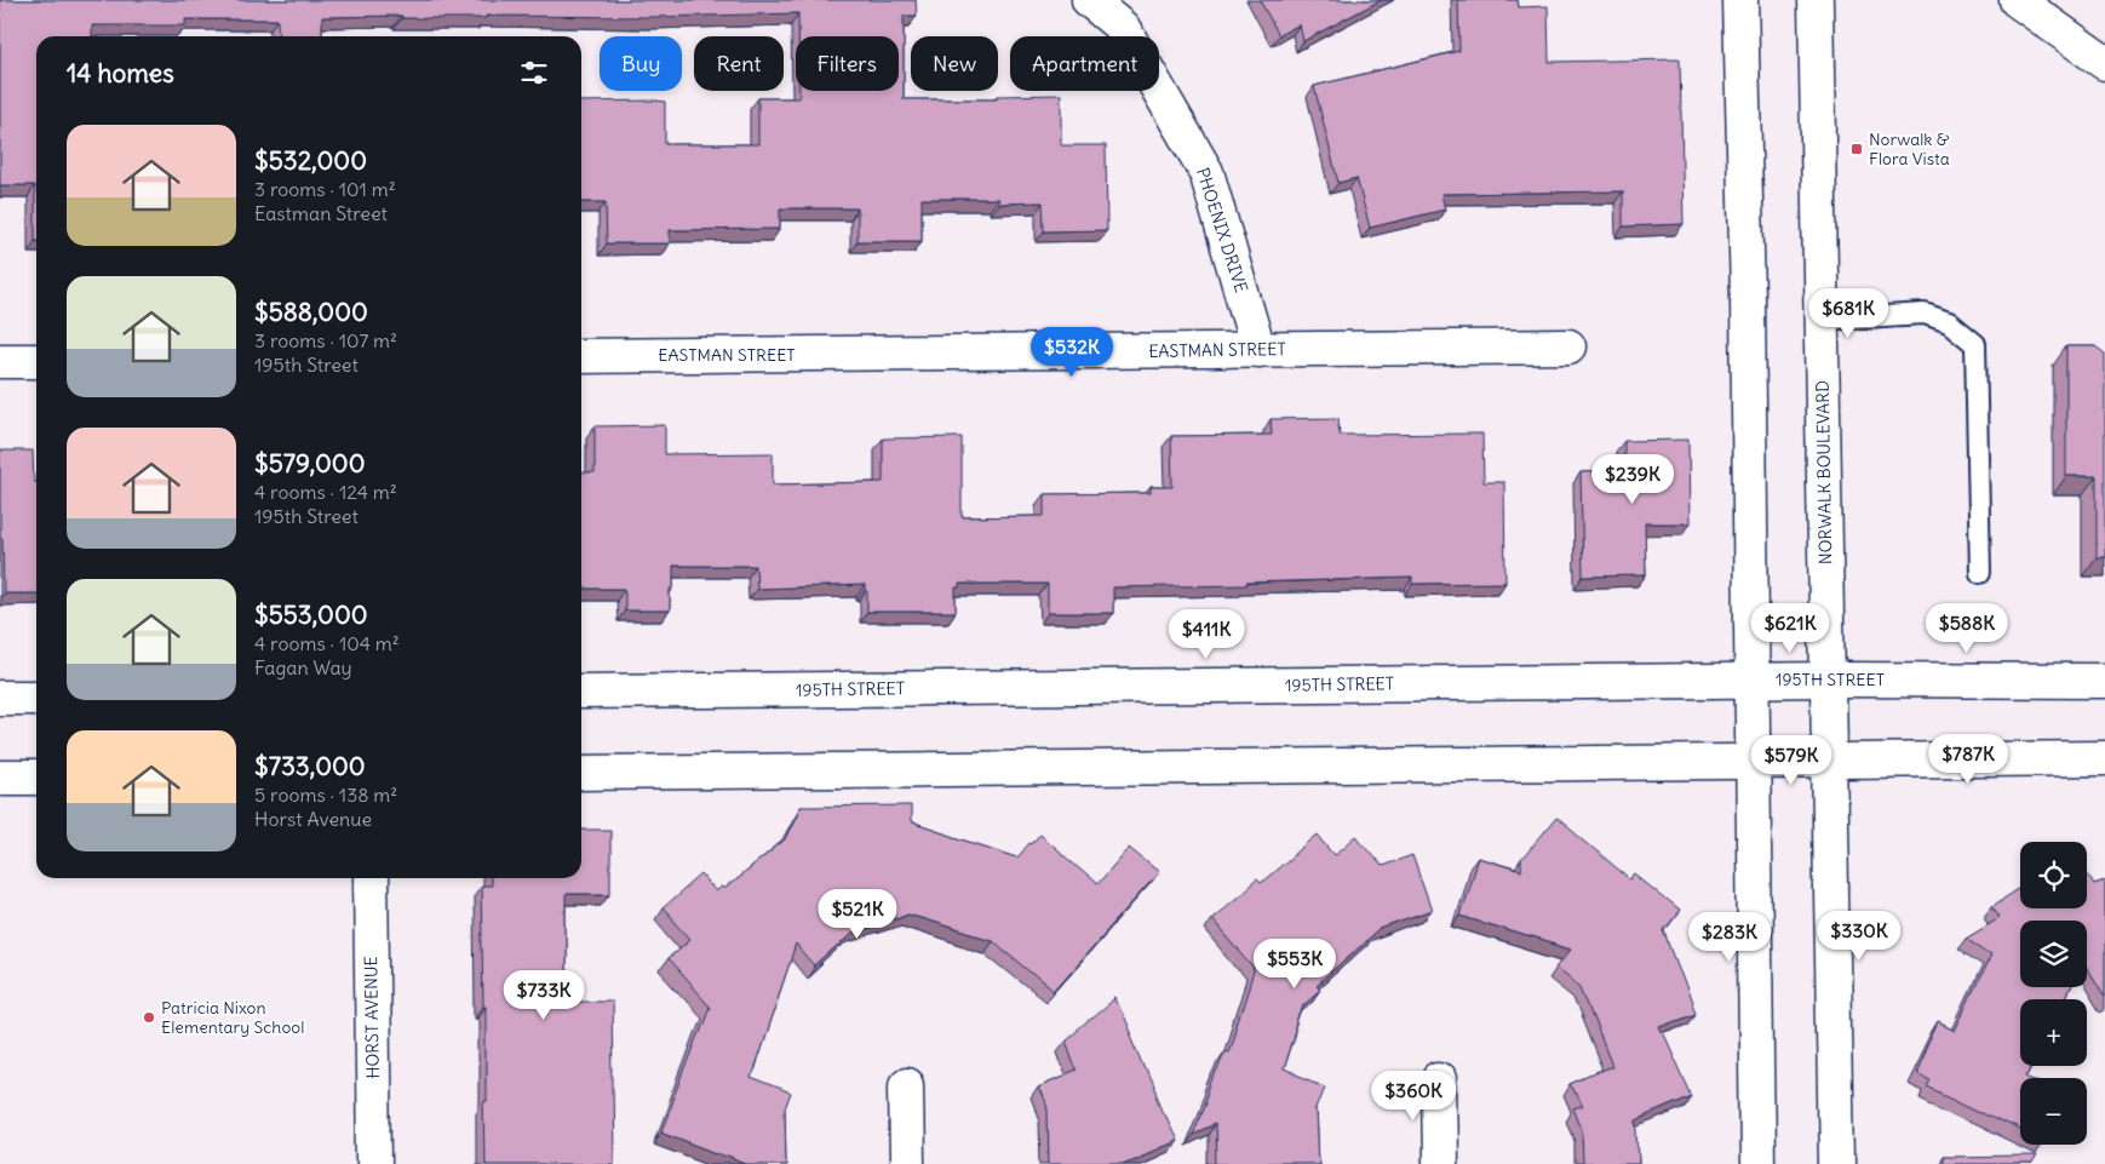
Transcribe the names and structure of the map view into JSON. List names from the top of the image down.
{
  "streets": {
    "street": [
      "PHOENIX DRIVE",
      "EASTMAN STREET",
      "NORWALK BOULEVARD",
      "195TH STREET",
      "HORST AVENUE"
    ]
  },
  "crossings": [
    ["PHOENIX DRIVE", "EASTMAN STREET"],
    ["NORWALK BOULEVARD", "195TH STREET"]
  ],
  "places": {
    "transit": ["Norwalk & Flora Vista"],
    "other": ["Patricia Nixon Elementary School"]
  },
  "page": {
    "chip": [
      "Buy",
      "Rent",
      "Filters",
      "New",
      "Apartment"
    ],
    "heading": "14 homes",
    "list": [
      {
        "name": "$532,000",
        "note": "3 rooms · 101 m² · Eastman Street"
      },
      {
        "name": "$588,000",
        "note": "3 rooms · 107 m² · 195th Street"
      },
      {
        "name": "$579,000",
        "note": "4 rooms · 124 m² · 195th Street"
      },
      {
        "name": "$553,000",
        "note": "4 rooms · 104 m² · Fagan Way"
      },
      {
        "name": "$733,000",
        "note": "5 rooms · 138 m² · Horst Avenue"
      }
    ],
    "price": [
      "$681K",
      "$532K",
      "$239K",
      "$621K",
      "$588K",
      "$411K",
      "$787K",
      "$579K",
      "$521K",
      "$330K",
      "$283K",
      "$553K",
      "$733K",
      "$360K"
    ],
    "map_buttons": ["+", "−"]
  }
}
